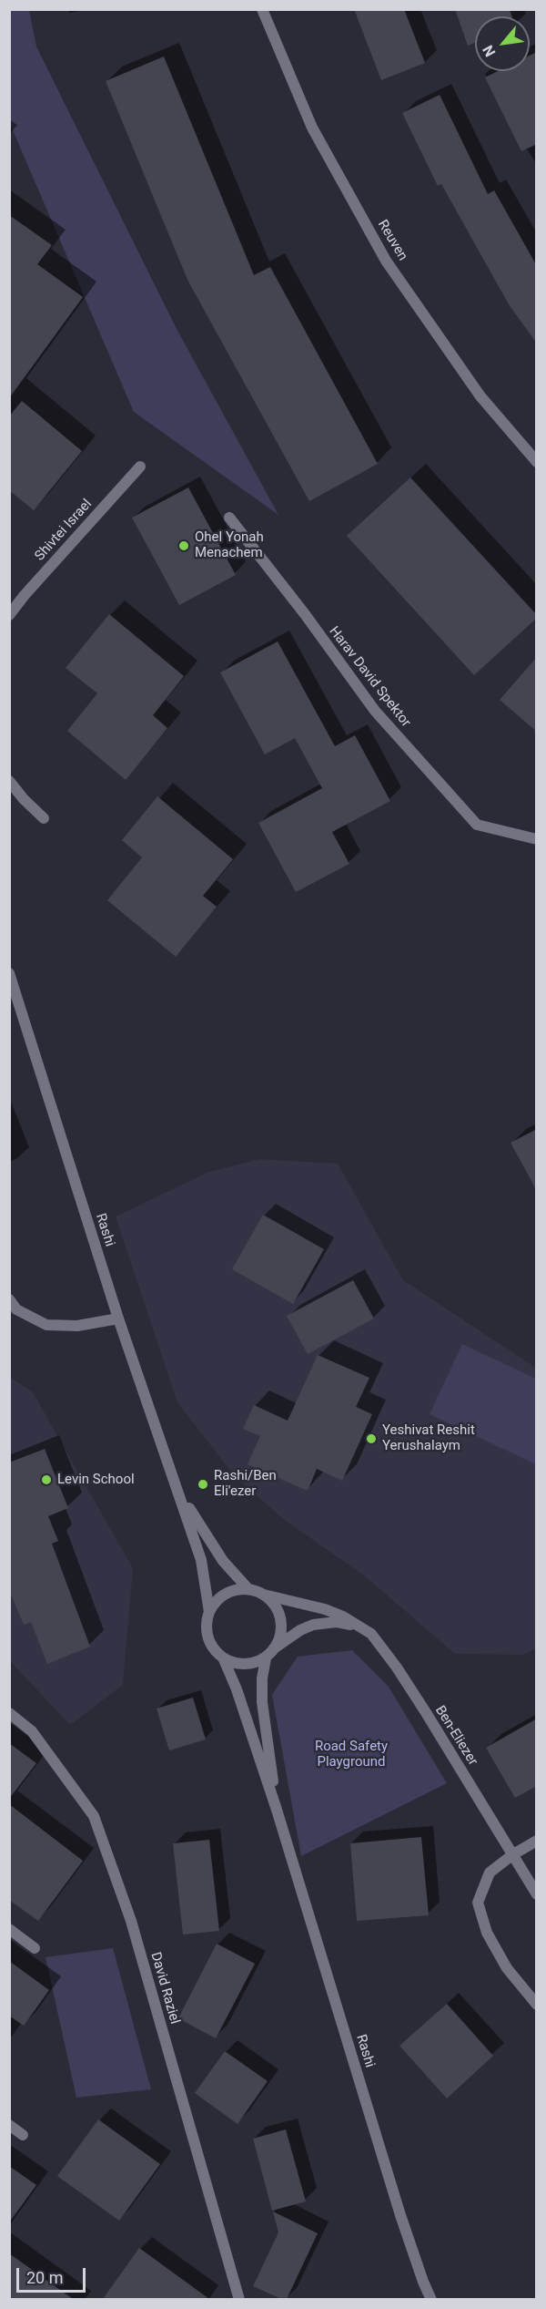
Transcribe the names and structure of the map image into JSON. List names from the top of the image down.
{
  "streets": {
    "street": [
      "Reuven",
      "Shivtei Israel",
      "Harav David Spektor",
      "Rashi",
      "Ben-Eliezer",
      "David Raziel"
    ]
  },
  "crossings": [
    ["Rashi", "Ben-Eliezer"]
  ],
  "parks": ["Road Safety Playground"],
  "places": [
    "Ohel Yonah Menachem",
    "Yeshivat Reshit Yerushalaym",
    "Levin School",
    "Rashi/Ben Eli'ezer"
  ],
  "scale_bar": "20 m",
  "north": "bottom left"
}
